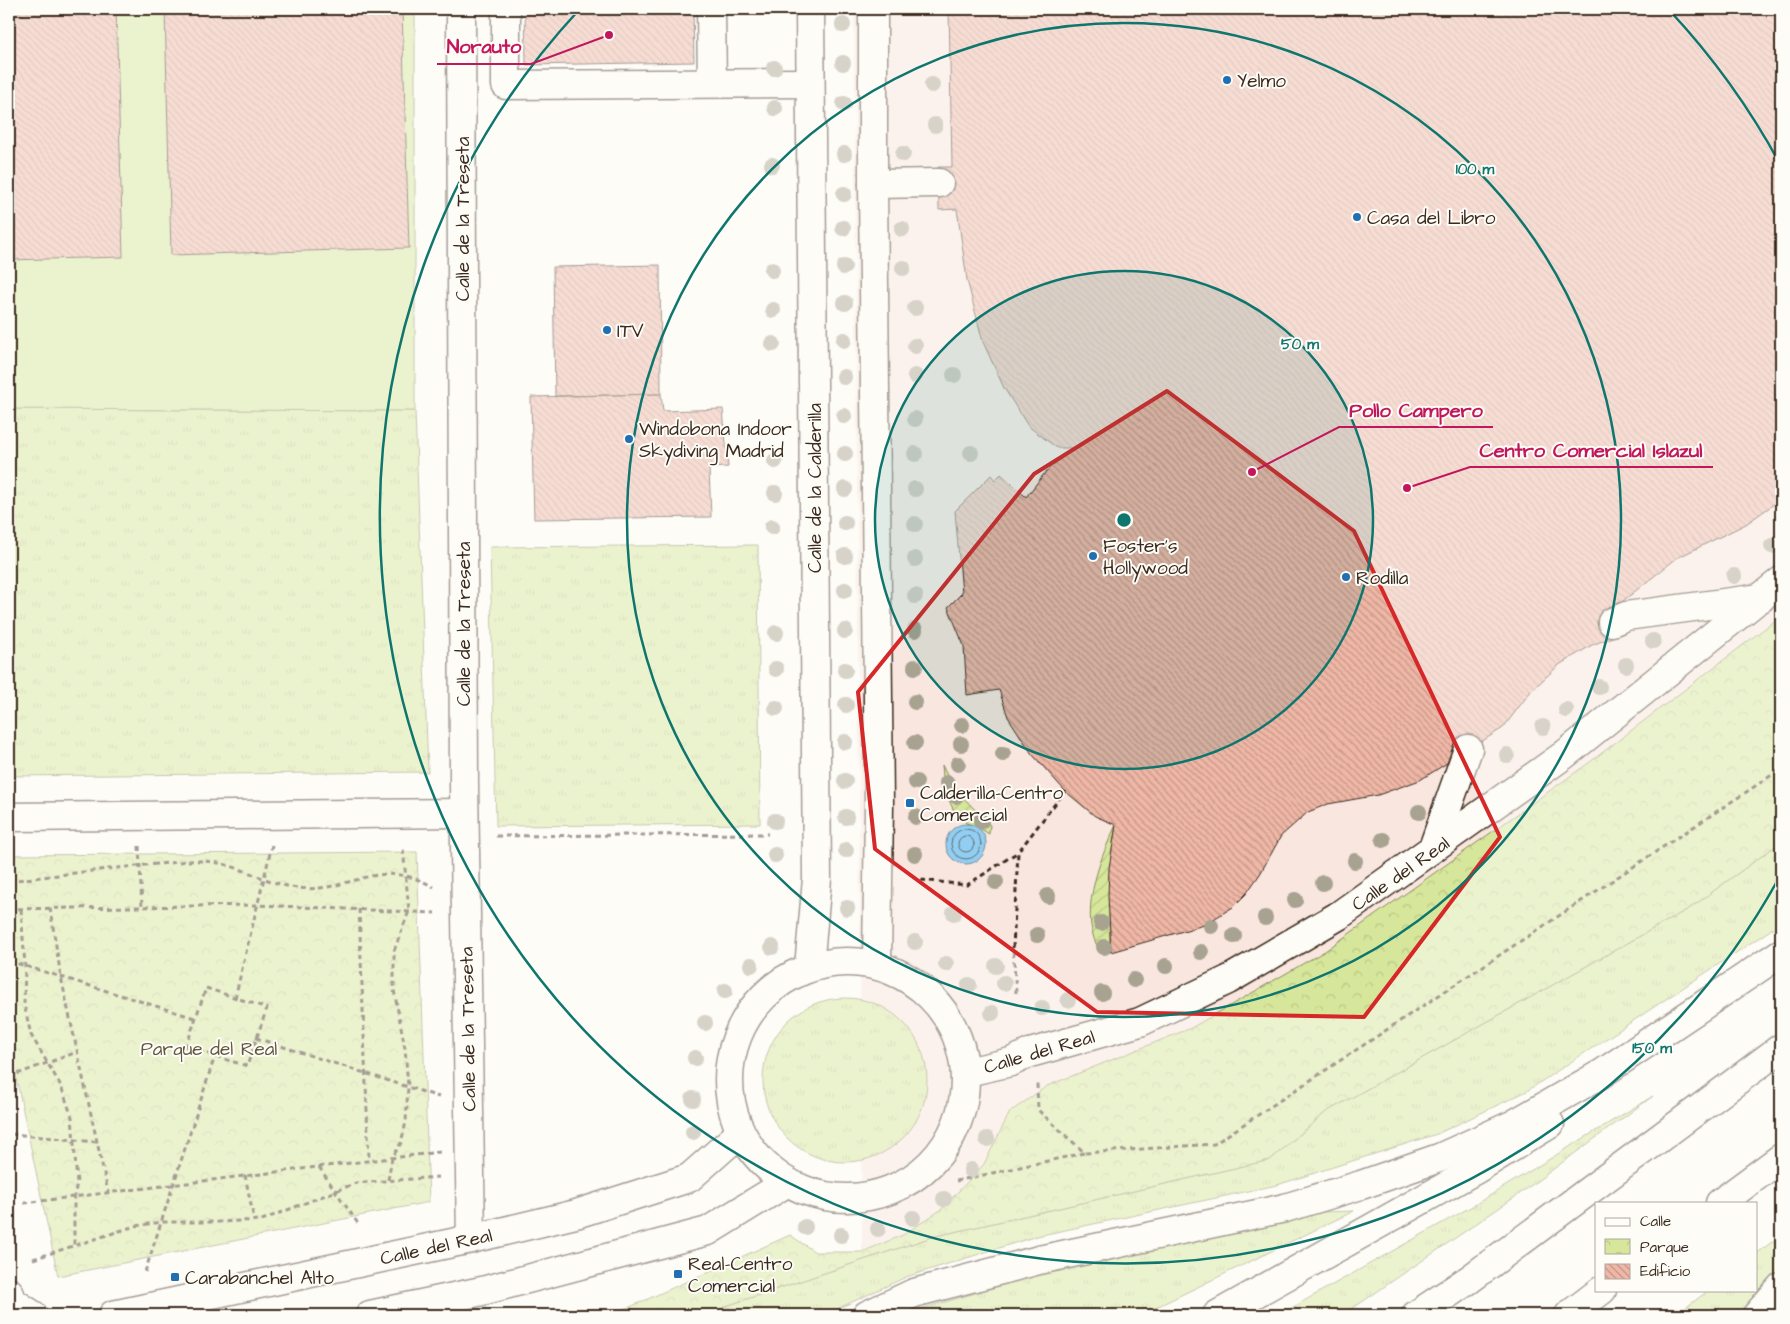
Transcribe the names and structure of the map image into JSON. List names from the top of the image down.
{
  "streets": {
    "main road": ["Calle de la Treseta", "Calle de la Calderilla", "Calle del Real"]
  },
  "crossings": [
    ["Calle de la Treseta", "Calle del Real"],
    ["Calle de la Calderilla", "Calle del Real"]
  ],
  "parks": ["Parque del Real"],
  "places": {
    "other": [
      "Norauto",
      "Yelmo",
      "Casa del Libro",
      "ITV",
      "Windobona Indoor Skydiving Madrid",
      "Pollo Campero",
      "Centro Comercial Islazul",
      "Foster's Hollywood",
      "Rodilla"
    ],
    "transit": ["Calderilla-Centro Comercial", "Real-Centro Comercial", "Carabanchel Alto"]
  },
  "legend": ["Calle", "Parque", "Edificio"],
  "rings": ["100 m", "50 m", "150 m"]
}
